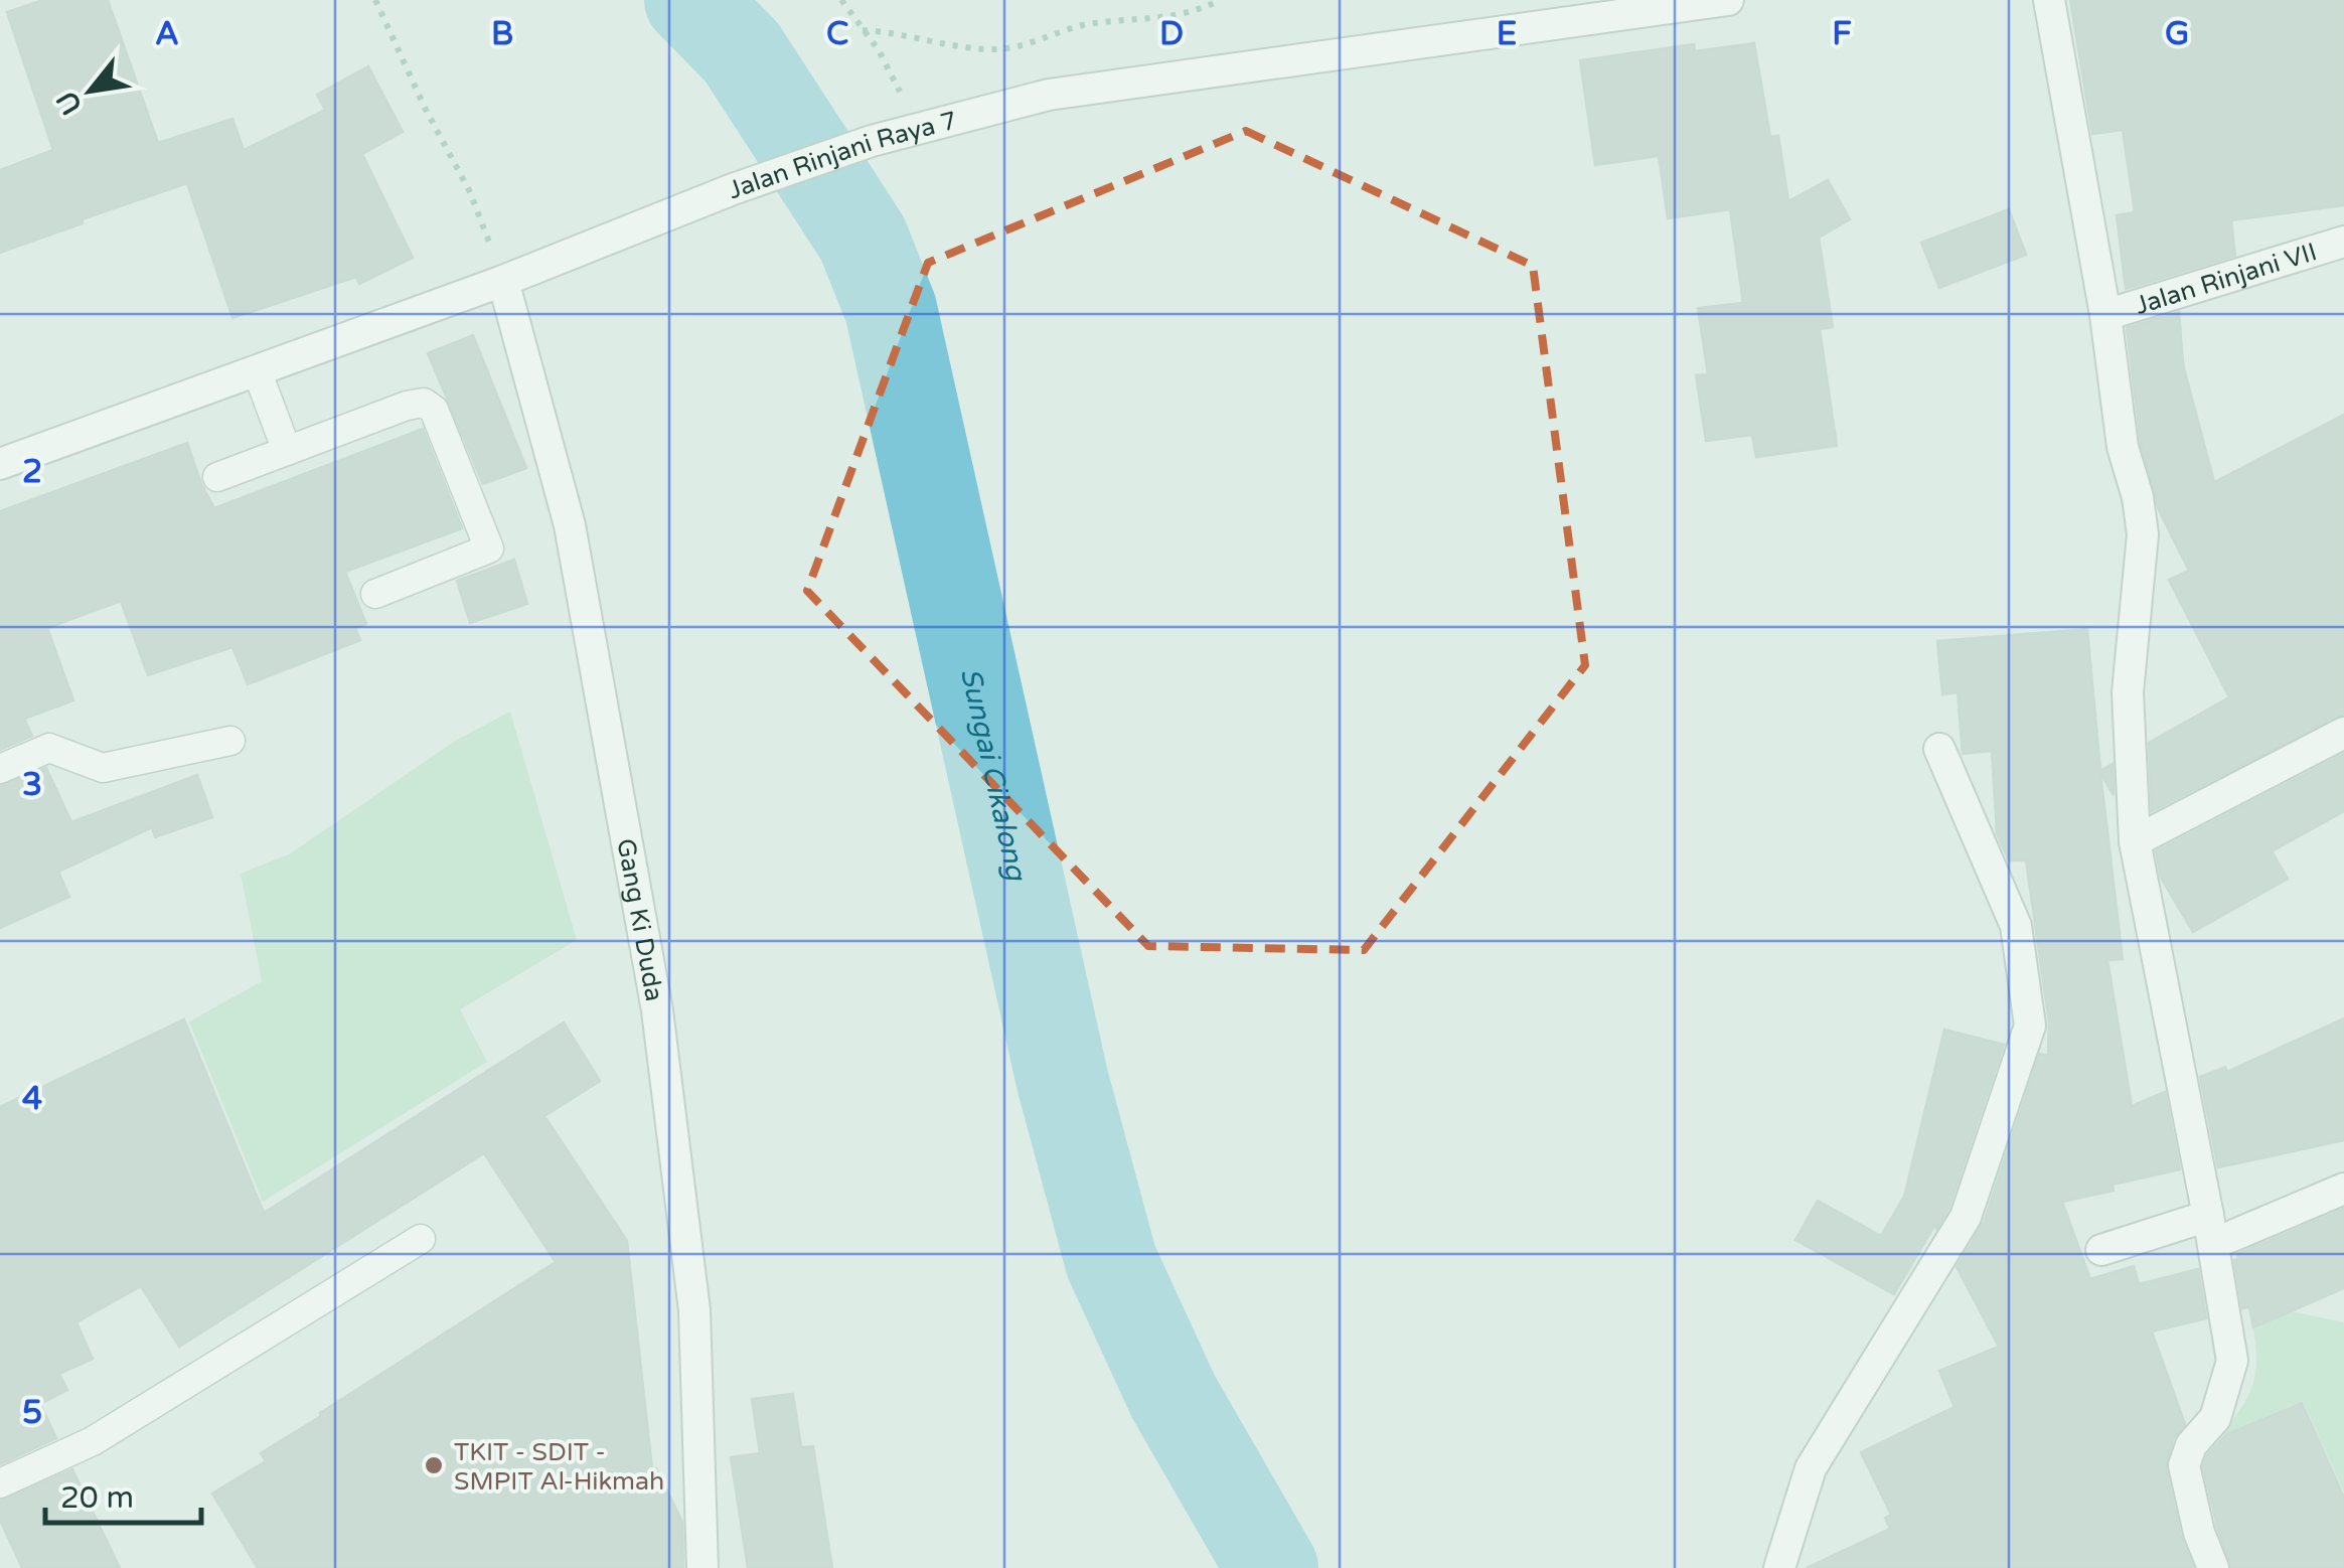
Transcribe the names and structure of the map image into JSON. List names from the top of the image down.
{
  "streets": {
    "street": ["Jalan Rinjani Raya 7", "Jalan Rinjani VII", "Gang Ki Duda"]
  },
  "crossings": [
    ["Jalan Rinjani Raya 7", "Gang Ki Duda"]
  ],
  "water": ["Sungai Cikalong"],
  "places": ["TKIT - SDIT - SMPIT Al-Hikmah"],
  "scale_bar": "20 m",
  "north": "bottom left",
  "grid": {
    "columns": [
      "A",
      "B",
      "C",
      "D",
      "E",
      "F",
      "G"
    ],
    "rows": [
      "2",
      "3",
      "4",
      "5"
    ]
  }
}
